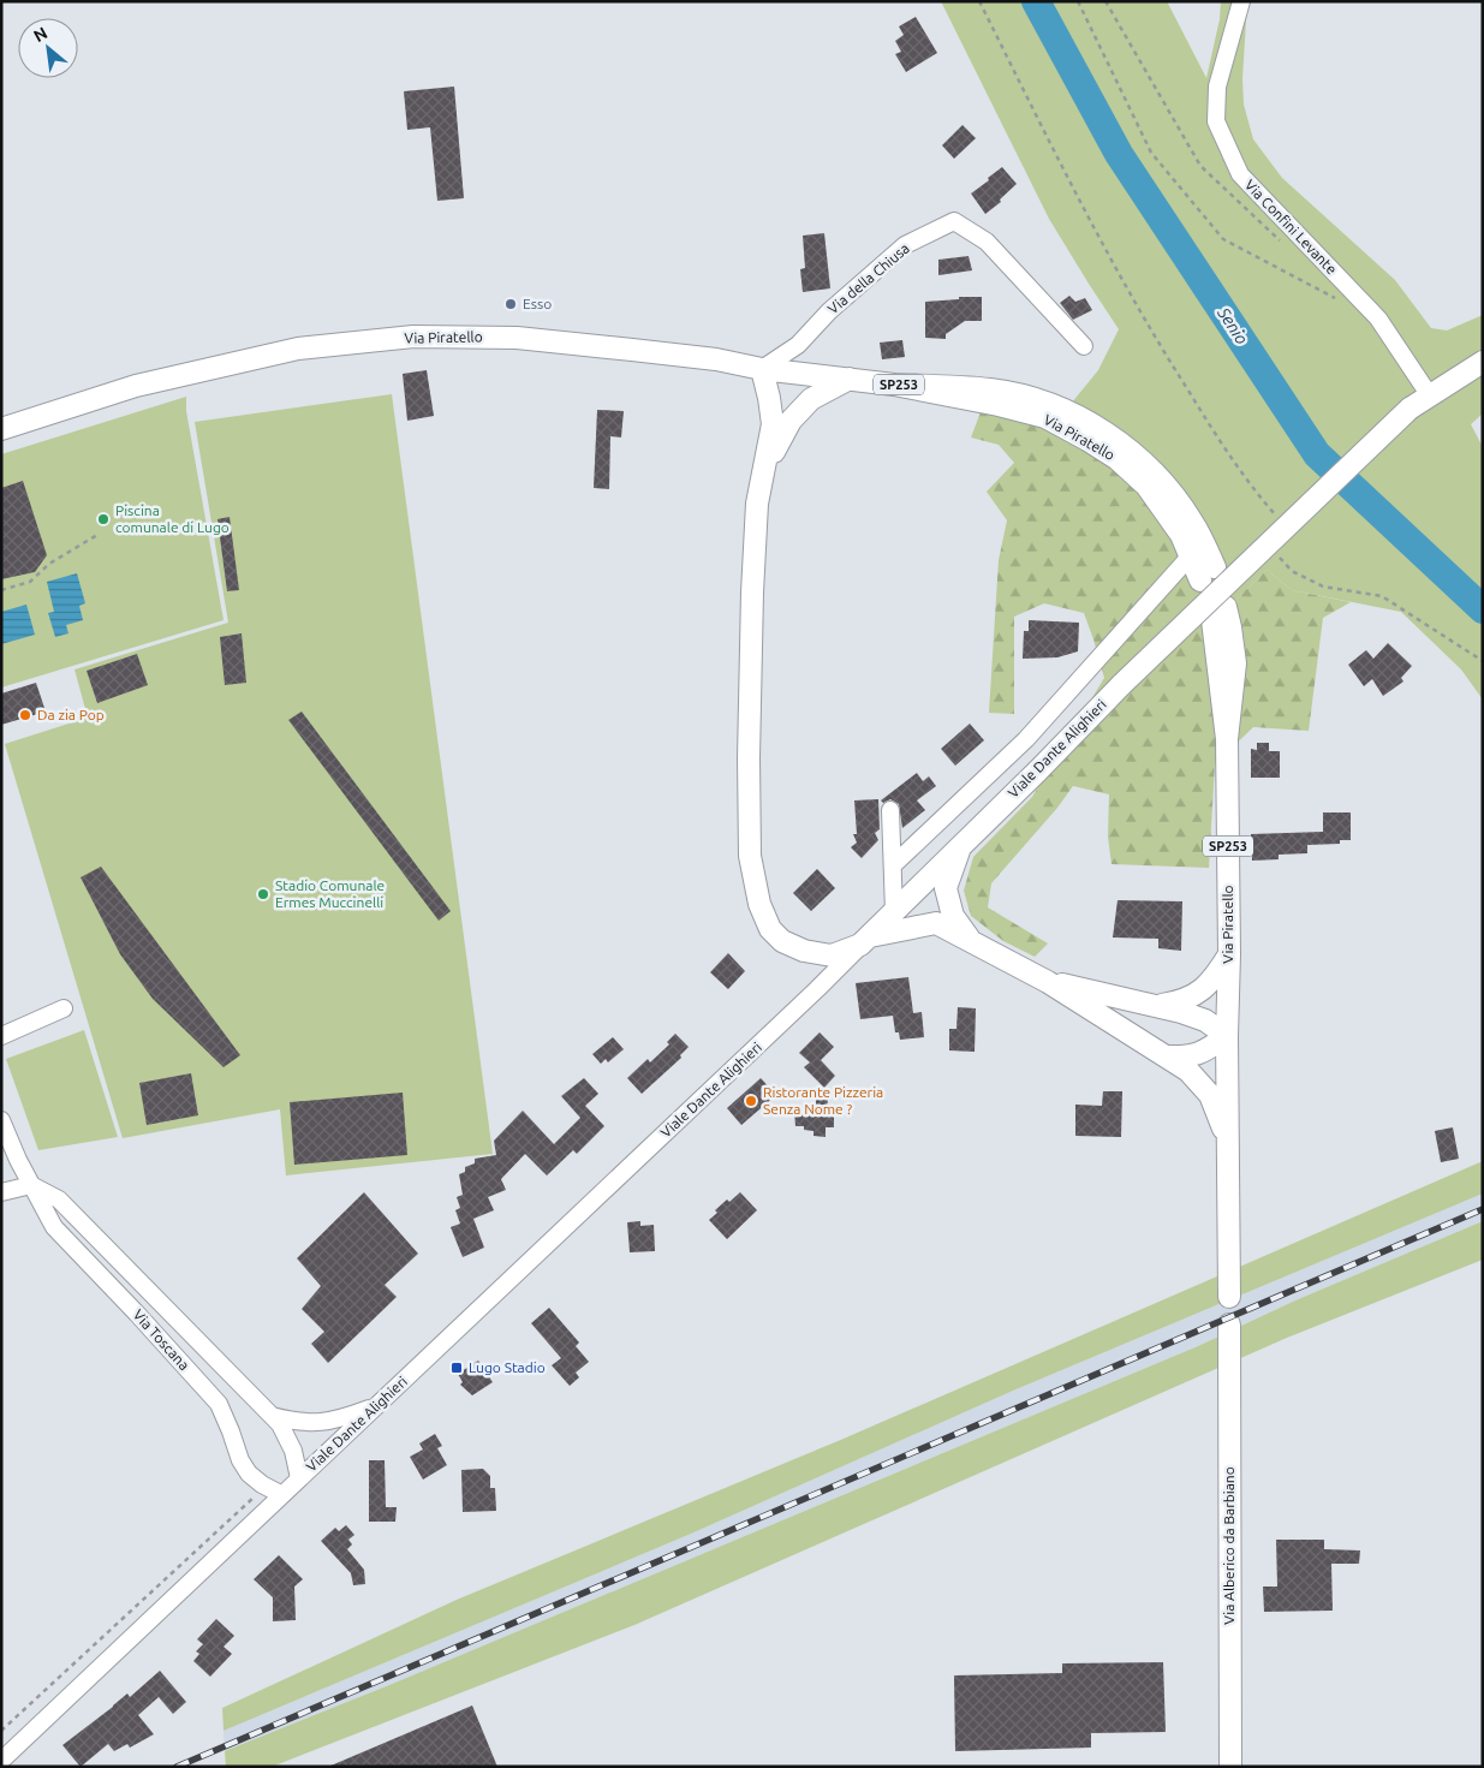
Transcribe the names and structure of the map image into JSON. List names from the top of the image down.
{
  "streets": {
    "main road": [
      "Via Piratello",
      "SP253",
      "Viale Dante Alighieri",
      "Via Alberico da Barbiano"
    ],
    "street": ["Via Confini Levante", "Via della Chiusa", "Via Toscana"]
  },
  "crossings": [
    ["Via Confini Levante", "Viale Dante Alighieri"],
    ["Via della Chiusa", "Via Piratello"],
    ["Viale Dante Alighieri", "Via Toscana"]
  ],
  "water": ["Senio"],
  "places": {
    "other": [
      "Esso",
      "Piscina comunale di Lugo",
      "Da zia Pop",
      "Stadio Comunale Ermes Muccinelli",
      "Ristorante Pizzeria Senza Nome ?"
    ],
    "transit": ["Lugo Stadio"]
  },
  "north": "top left"
}
